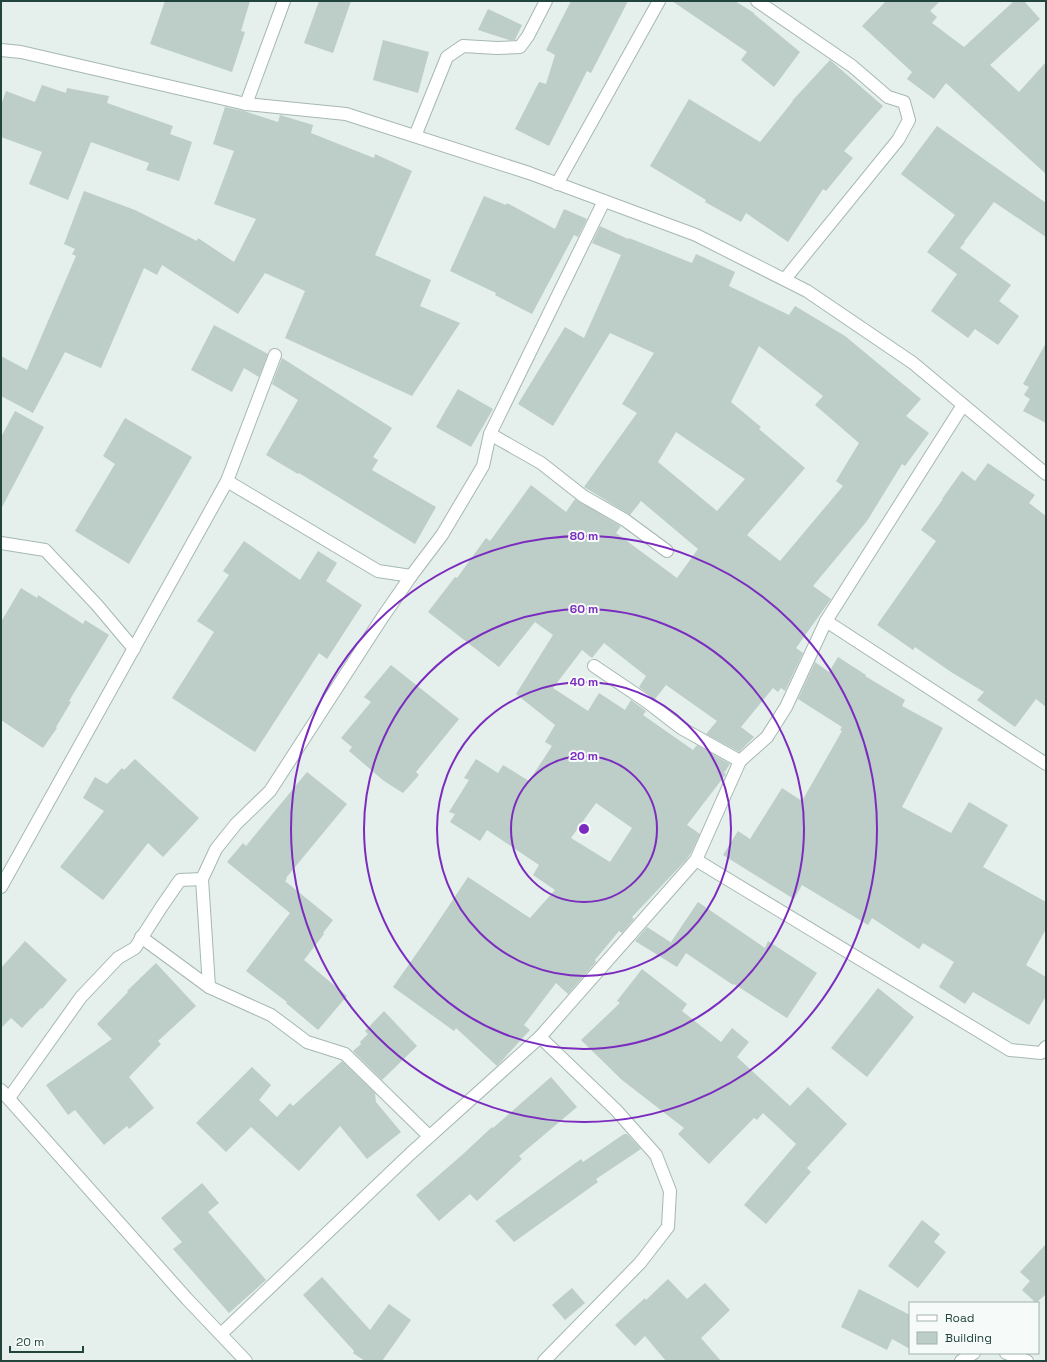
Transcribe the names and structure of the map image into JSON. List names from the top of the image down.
{
  "legend": ["Road", "Building"],
  "scale_bar": "20 m",
  "rings": [
    "80 m",
    "60 m",
    "40 m",
    "20 m"
  ]
}
